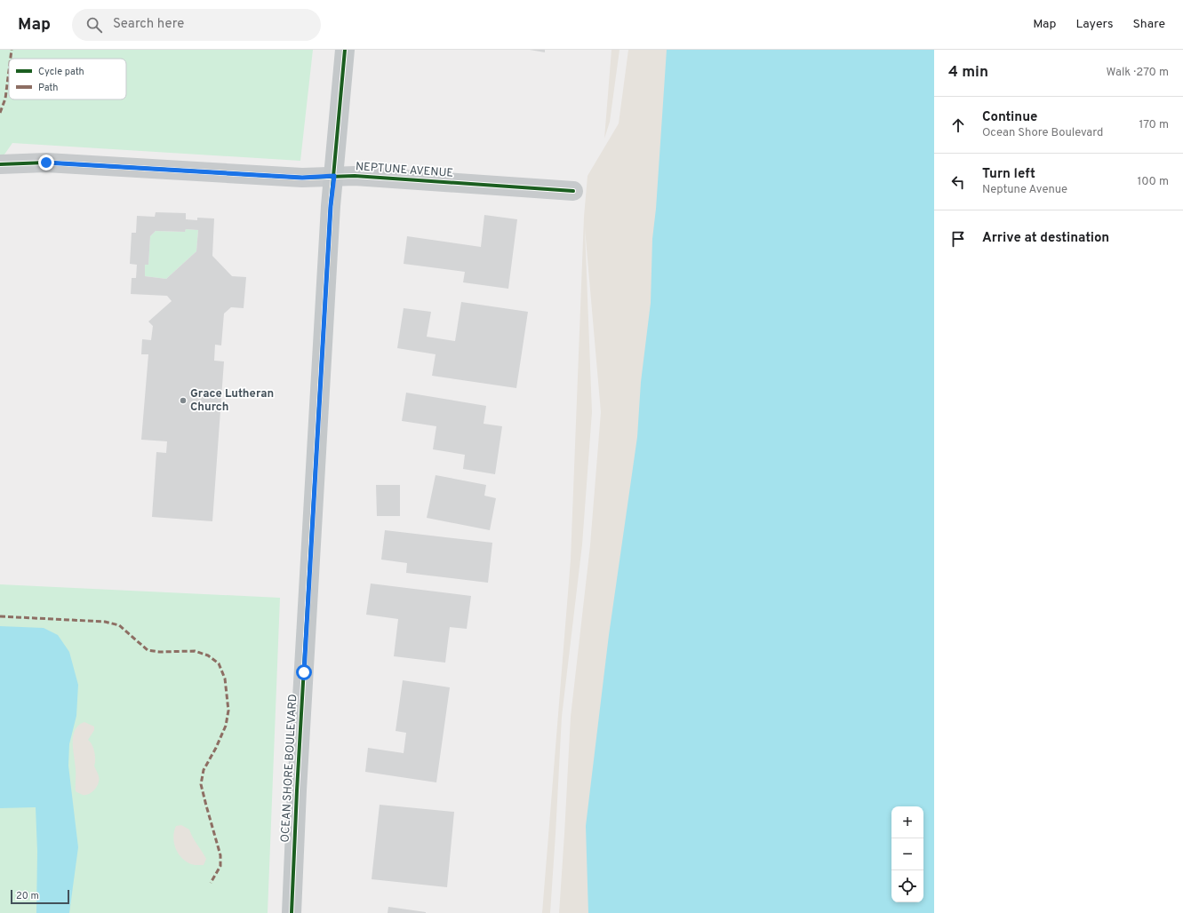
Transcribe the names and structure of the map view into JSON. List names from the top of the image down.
{
  "streets": {
    "main road": ["OCEAN SHORE BOULEVARD"],
    "street": ["NEPTUNE AVENUE"]
  },
  "crossings": [
    ["NEPTUNE AVENUE", "OCEAN SHORE BOULEVARD"]
  ],
  "places": ["Grace Lutheran Church"],
  "legend": ["Cycle path", "Path"],
  "scale_bar": "20 m",
  "page": {
    "header": "Map",
    "search": "Search here",
    "nav": ["Map", "Layers", "Share"],
    "heading": ["4 min", "Walk · 270 m"],
    "list": [
      ["Continue", "Ocean Shore Boulevard", "170 m"],
      ["Turn left", "Neptune Avenue", "100 m"],
      "Arrive at destination"
    ],
    "map_buttons": ["+", "−"],
    "scale": "20 m"
  }
}
